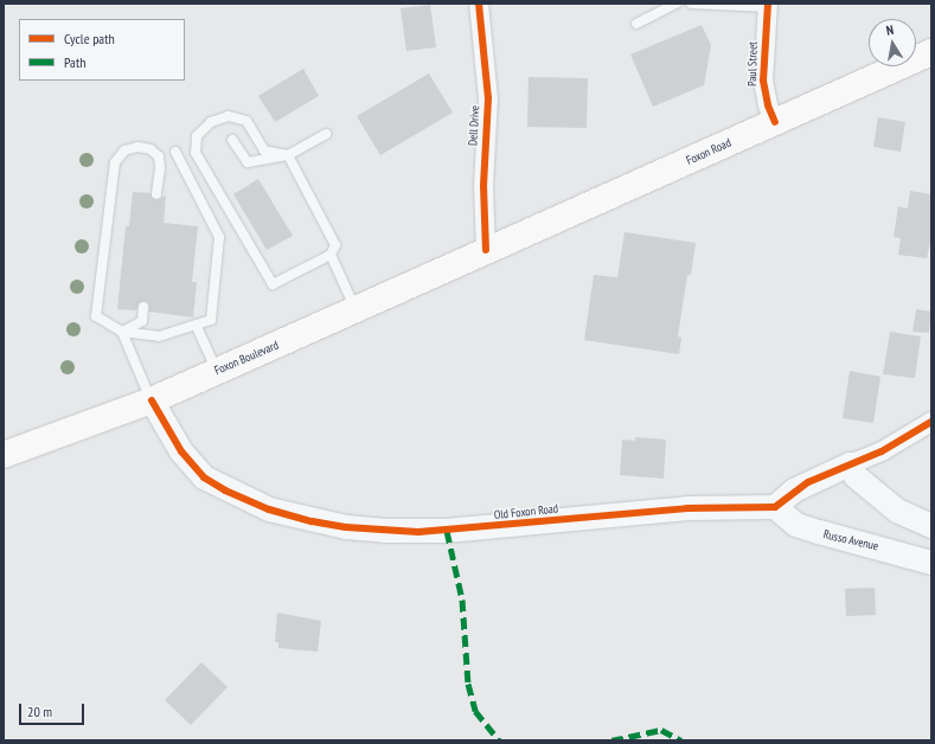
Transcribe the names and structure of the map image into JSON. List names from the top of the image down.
{
  "streets": {
    "main road": ["Foxon Road", "Foxon Boulevard"],
    "street": [
      "Paul Street",
      "Dell Drive",
      "Old Foxon Road",
      "Russo Avenue"
    ]
  },
  "crossings": [
    ["Paul Street", "Foxon Road"],
    ["Dell Drive", "Foxon Road"],
    ["Dell Drive", "Foxon Boulevard"],
    ["Foxon Road", "Foxon Boulevard"],
    ["Foxon Boulevard", "Old Foxon Road"],
    ["Old Foxon Road", "Russo Avenue"]
  ],
  "legend": ["Cycle path", "Path"],
  "scale_bar": "20 m",
  "north": "top"
}
